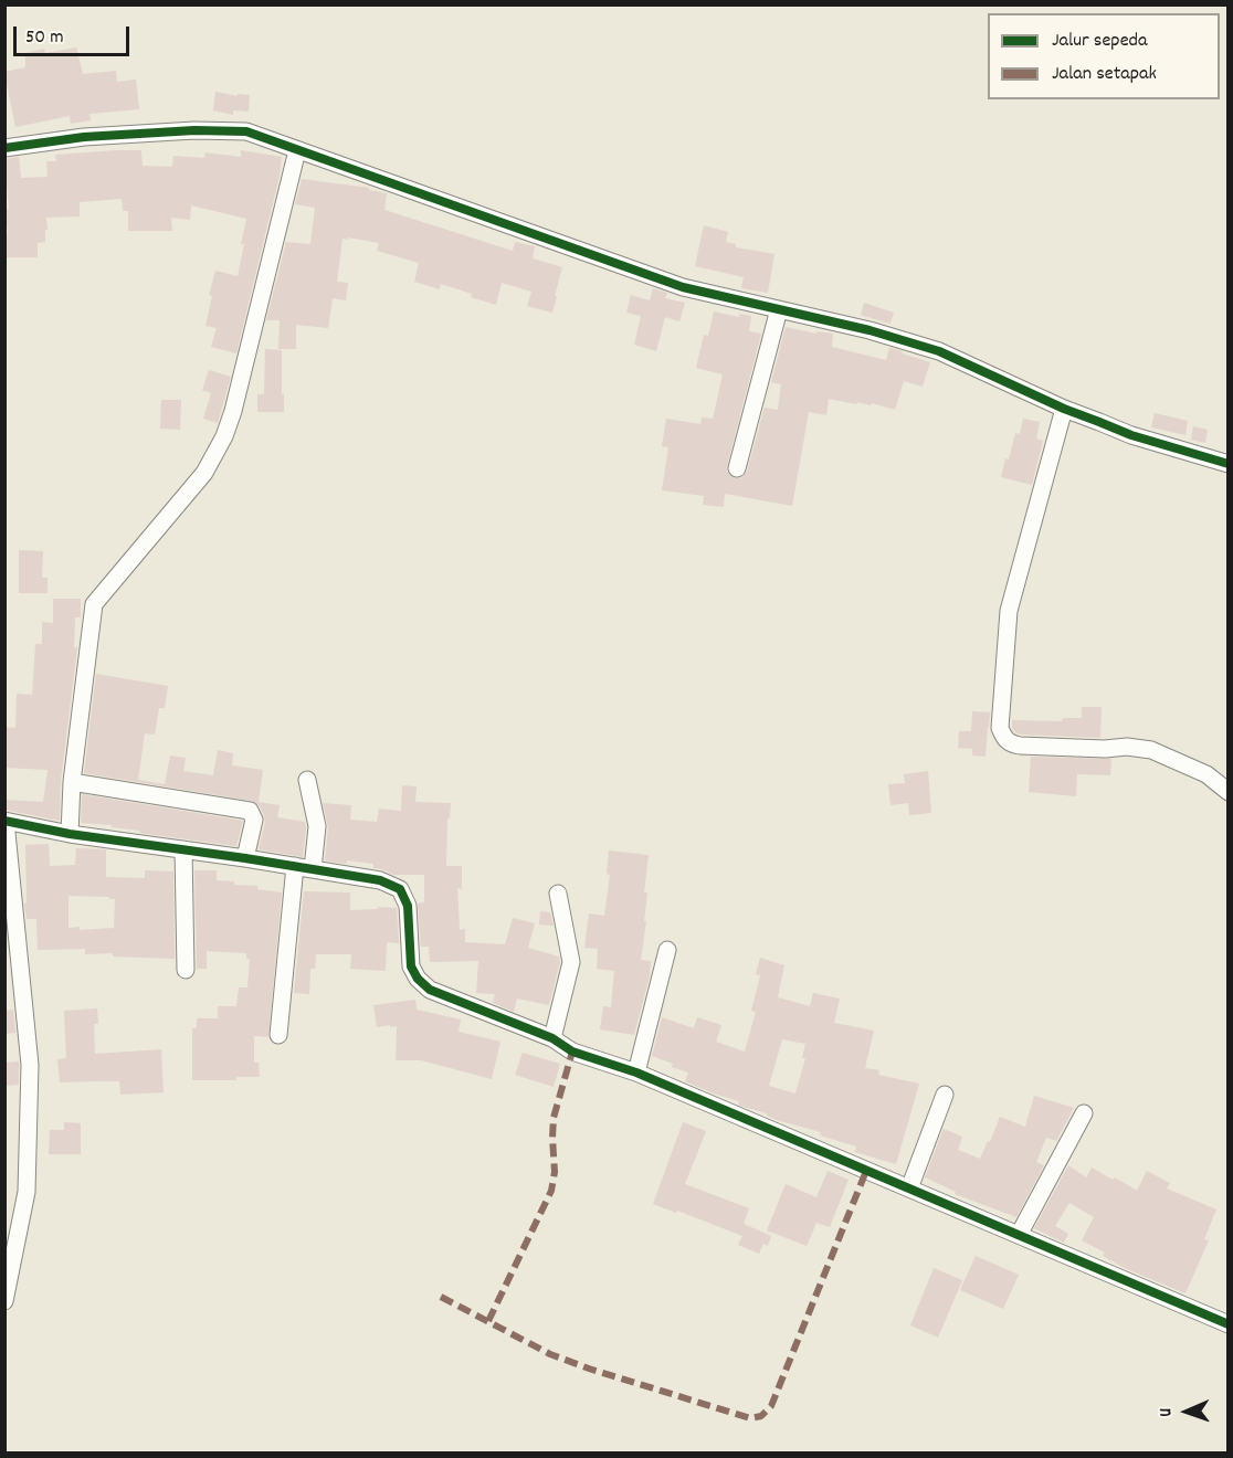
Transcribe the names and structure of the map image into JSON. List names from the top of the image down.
{
  "legend": ["Jalur sepeda", "Jalan setapak"],
  "scale_bar": "50 m",
  "north": "left"
}
